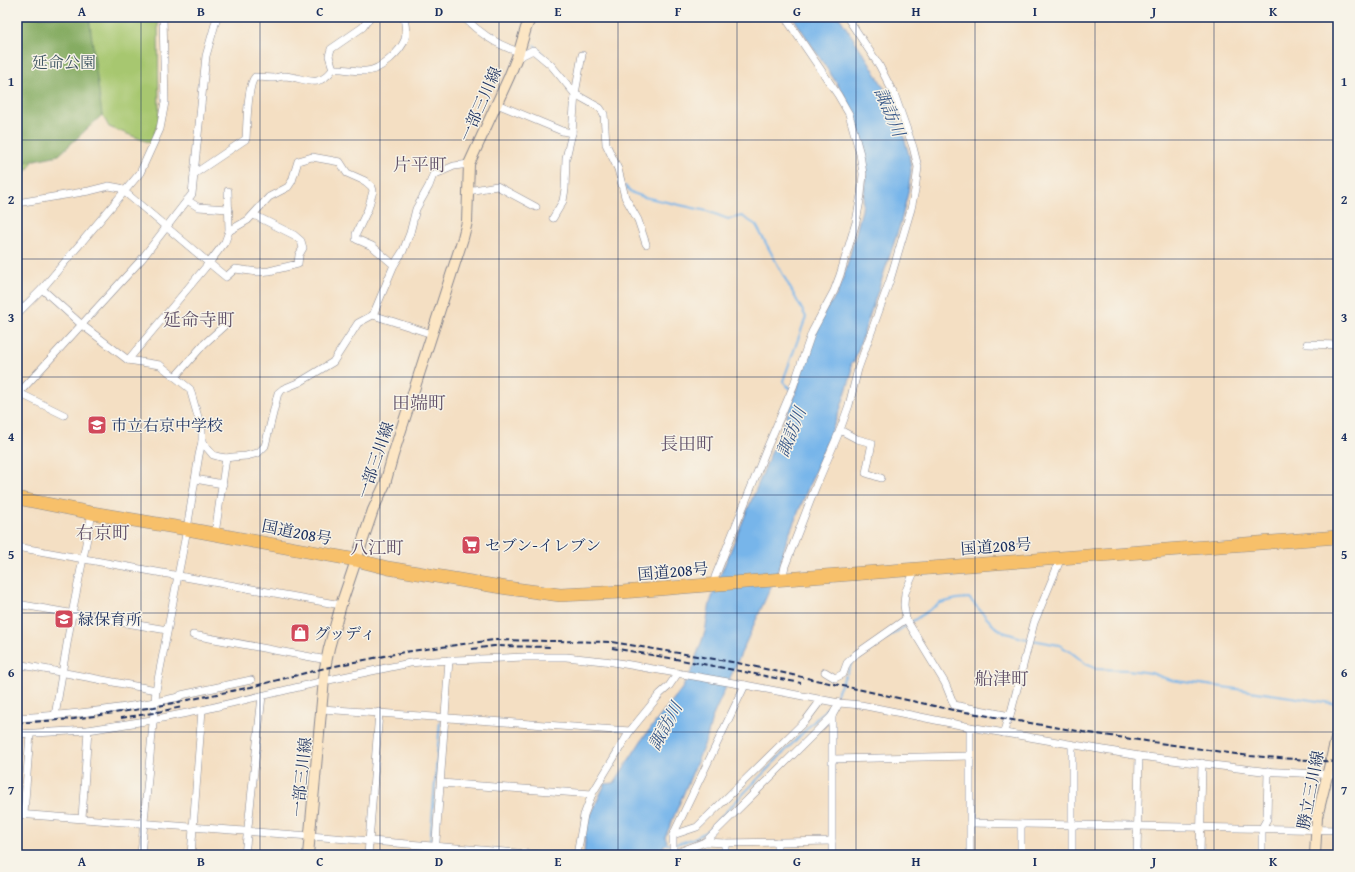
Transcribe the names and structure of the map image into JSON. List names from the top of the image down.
{
  "streets": {
    "highway": ["国道208号"],
    "main road": ["一部三川線", "勝立三川線"]
  },
  "crossings": [
    ["一部三川線", "国道208号"]
  ],
  "districts": [
    "片平町",
    "延命寺町",
    "田端町",
    "長田町",
    "右京町",
    "八江町",
    "船津町"
  ],
  "water": ["諏訪川"],
  "parks": ["延命公園"],
  "places": {
    "school or university": ["市立右京中学校", "緑保育所"],
    "supermarket": ["セブン-イレブン"],
    "shop": ["グッディ"]
  },
  "grid": {
    "columns": [
      "A",
      "B",
      "C",
      "D",
      "E",
      "F",
      "G",
      "H",
      "I",
      "J",
      "K"
    ],
    "rows": [
      "1",
      "2",
      "3",
      "4",
      "5",
      "6",
      "7"
    ]
  }
}
